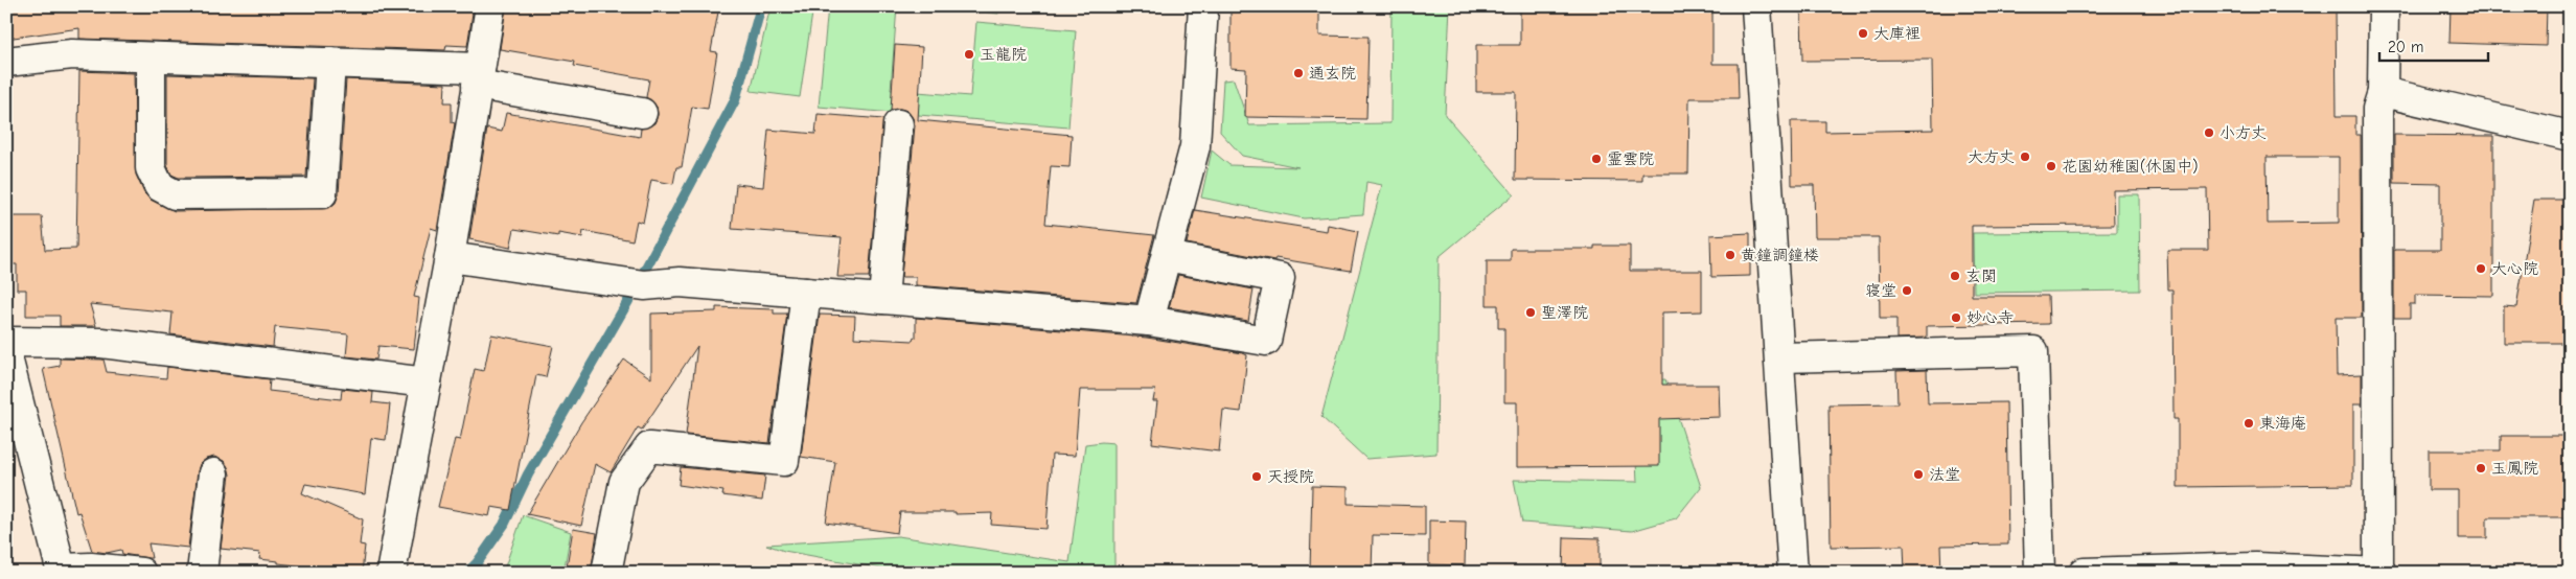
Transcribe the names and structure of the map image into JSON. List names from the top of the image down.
{
  "places": [
    "大庫裡",
    "玉龍院",
    "通玄院",
    "小方丈",
    "大方丈",
    "霊雲院",
    "花園幼稚園(休園中)",
    "黄鐘調鐘楼",
    "大心院",
    "玄関",
    "寝堂",
    "聖澤院",
    "妙心寺",
    "東海庵",
    "玉鳳院",
    "法堂",
    "天授院"
  ],
  "scale_bar": "20 m"
}
